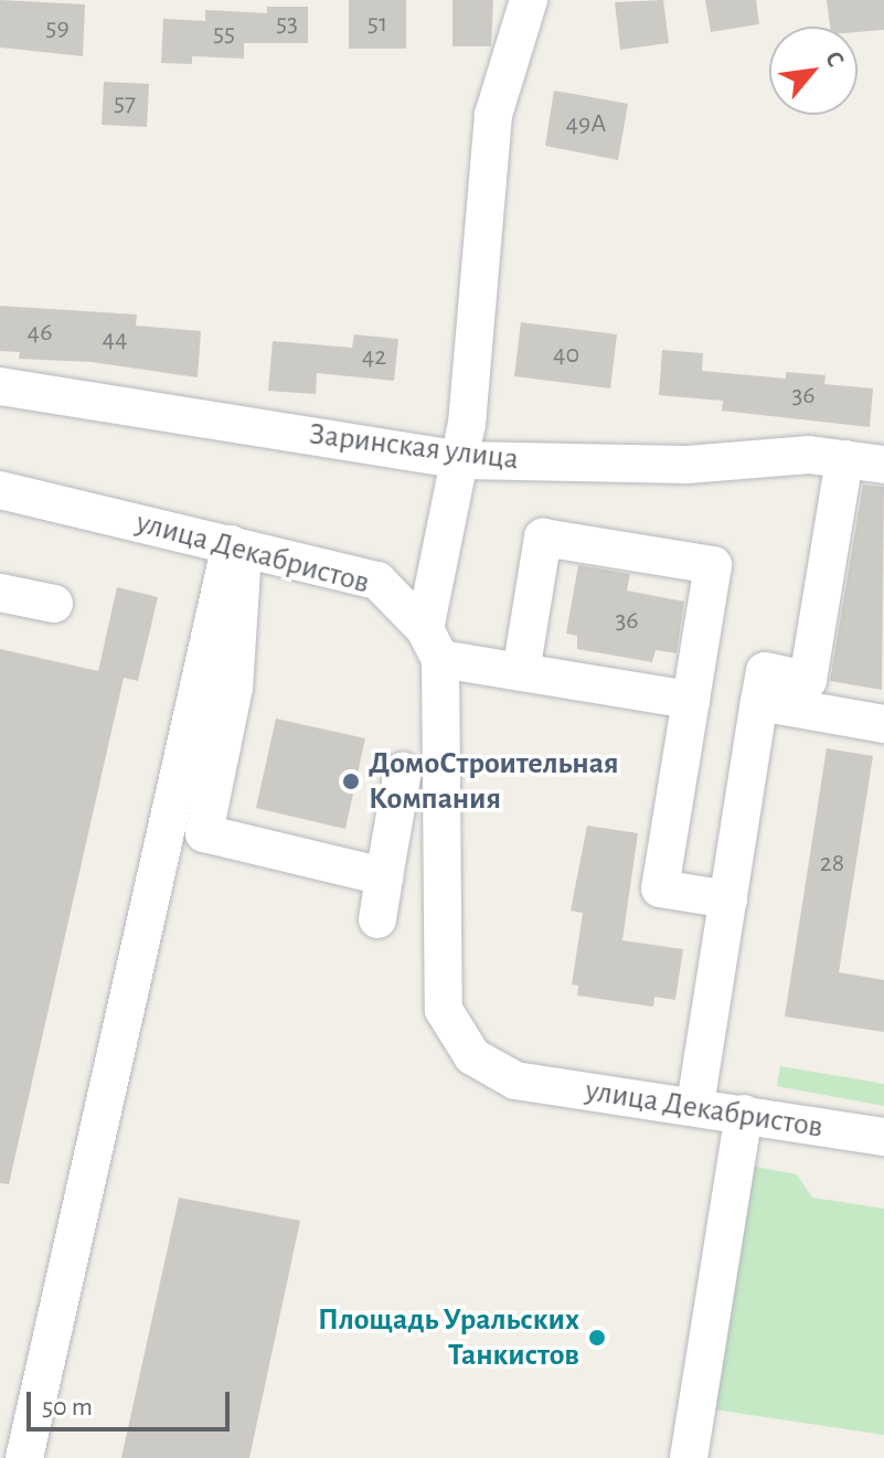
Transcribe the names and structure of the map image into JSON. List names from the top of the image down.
{
  "streets": {
    "street": ["Заринская улица", "улица Декабристов"]
  },
  "places": ["ДомоСтроительная Компания", "Площадь Уральских Танкистов"],
  "house_numbers": [
    "53",
    "51",
    "59",
    "55",
    "57",
    "49А",
    "46",
    "44",
    "40",
    "42",
    "36",
    "36",
    "28"
  ],
  "scale_bar": "50 m",
  "north": "top right"
}
